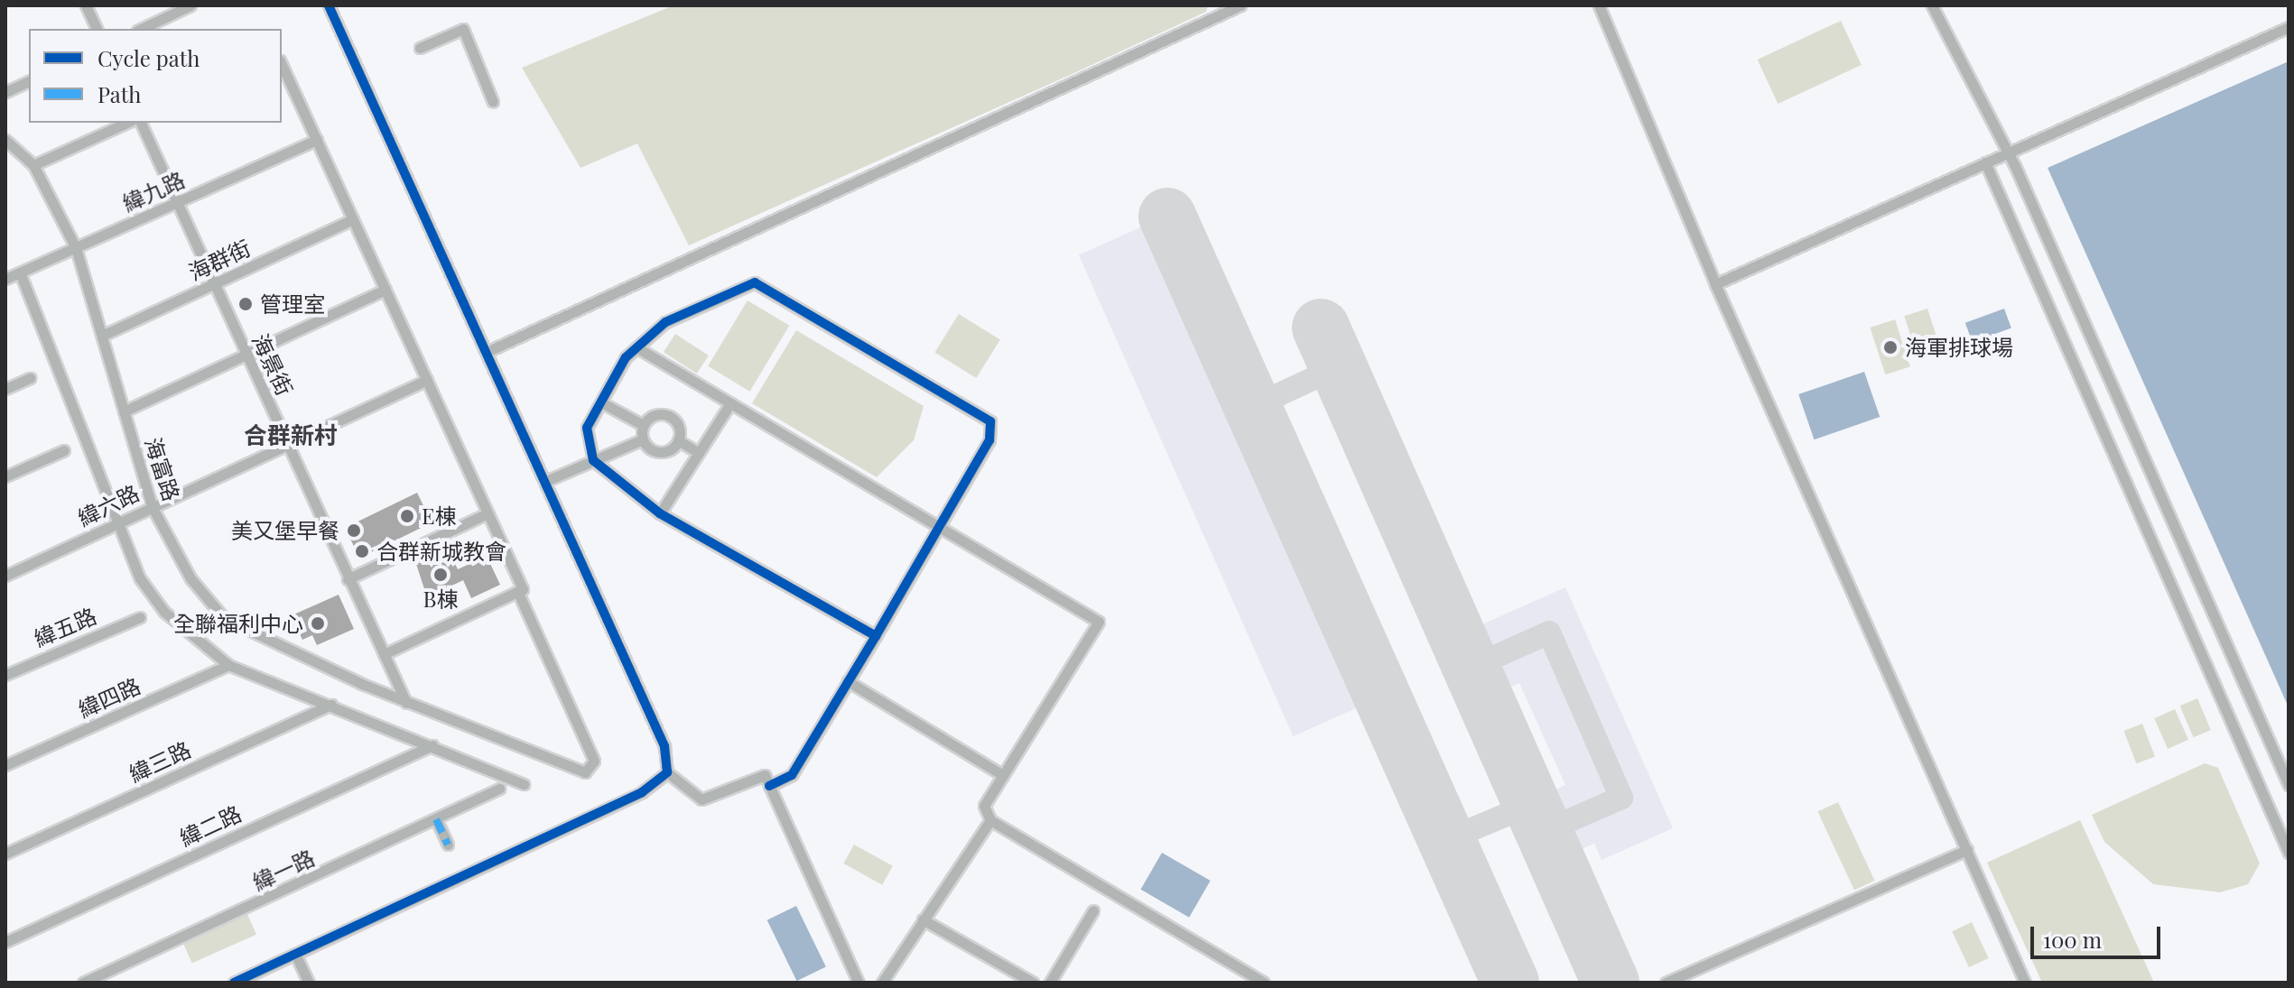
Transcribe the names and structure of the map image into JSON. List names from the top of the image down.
{
  "streets": {
    "street": [
      "緯九路",
      "海群街",
      "海景街",
      "海富路",
      "緯六路",
      "緯五路",
      "緯四路",
      "緯三路",
      "緯二路",
      "緯一路"
    ]
  },
  "crossings": [
    ["緯九路", "海景街"],
    ["緯九路", "海富路"],
    ["海群街", "海景街"],
    ["海群街", "海富路"],
    ["海景街", "海富路"],
    ["海景街", "緯六路"],
    ["海富路", "緯六路"]
  ],
  "districts": ["合群新村"],
  "places": [
    "管理室",
    "海軍排球場",
    "E棟",
    "美又堡早餐",
    "合群新城教會",
    "B棟",
    "全聯福利中心"
  ],
  "legend": ["Cycle path", "Path"],
  "scale_bar": "100 m"
}
